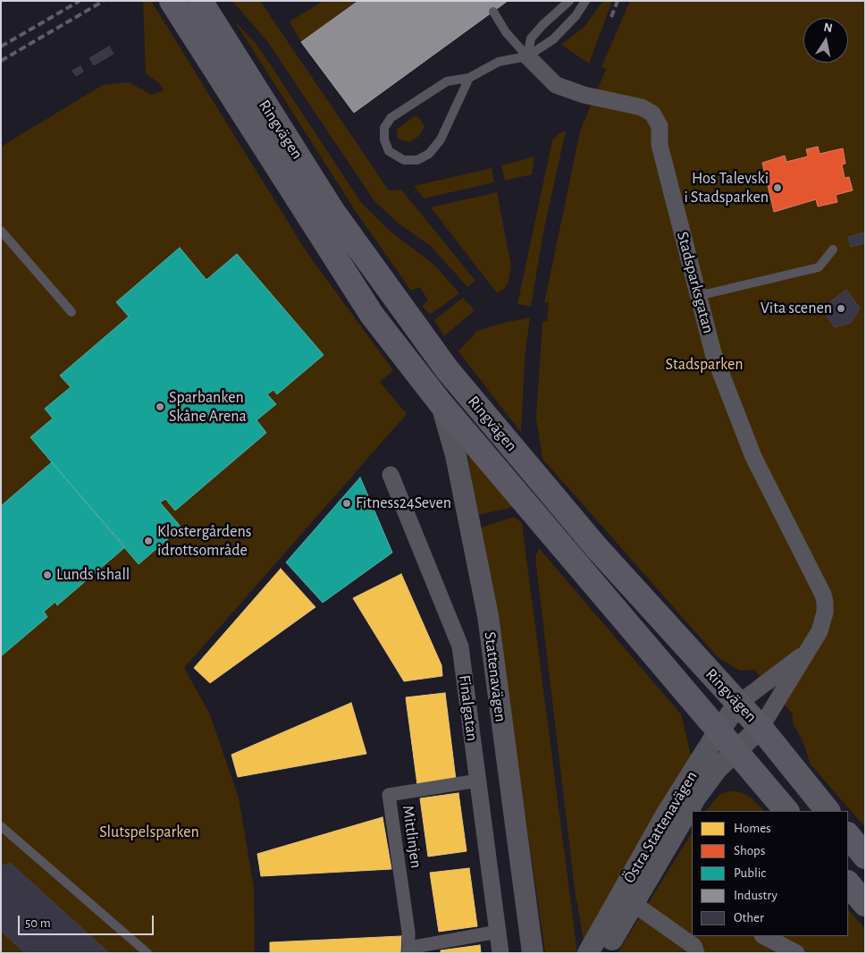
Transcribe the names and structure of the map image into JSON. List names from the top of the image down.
{
  "streets": {
    "main road": ["Ringvägen"],
    "street": [
      "Stadsparksgatan",
      "Stattenavägen",
      "Finalgatan",
      "Östra Stattenavägen",
      "Mittlinjen"
    ]
  },
  "crossings": [
    ["Ringvägen", "Stadsparksgatan"],
    ["Ringvägen", "Stattenavägen"],
    ["Ringvägen", "Östra Stattenavägen"],
    ["Stadsparksgatan", "Östra Stattenavägen"],
    ["Finalgatan", "Mittlinjen"]
  ],
  "parks": ["Stadsparken", "Slutspelsparken"],
  "places": [
    "Hos Talevski i Stadsparken",
    "Vita scenen",
    "Sparbanken Skåne Arena",
    "Fitness24Seven",
    "Klostergårdens idrottsområde",
    "Lunds ishall"
  ],
  "legend": [
    "Homes",
    "Shops",
    "Public",
    "Industry",
    "Other"
  ],
  "scale_bar": "50 m",
  "north": "top"
}
